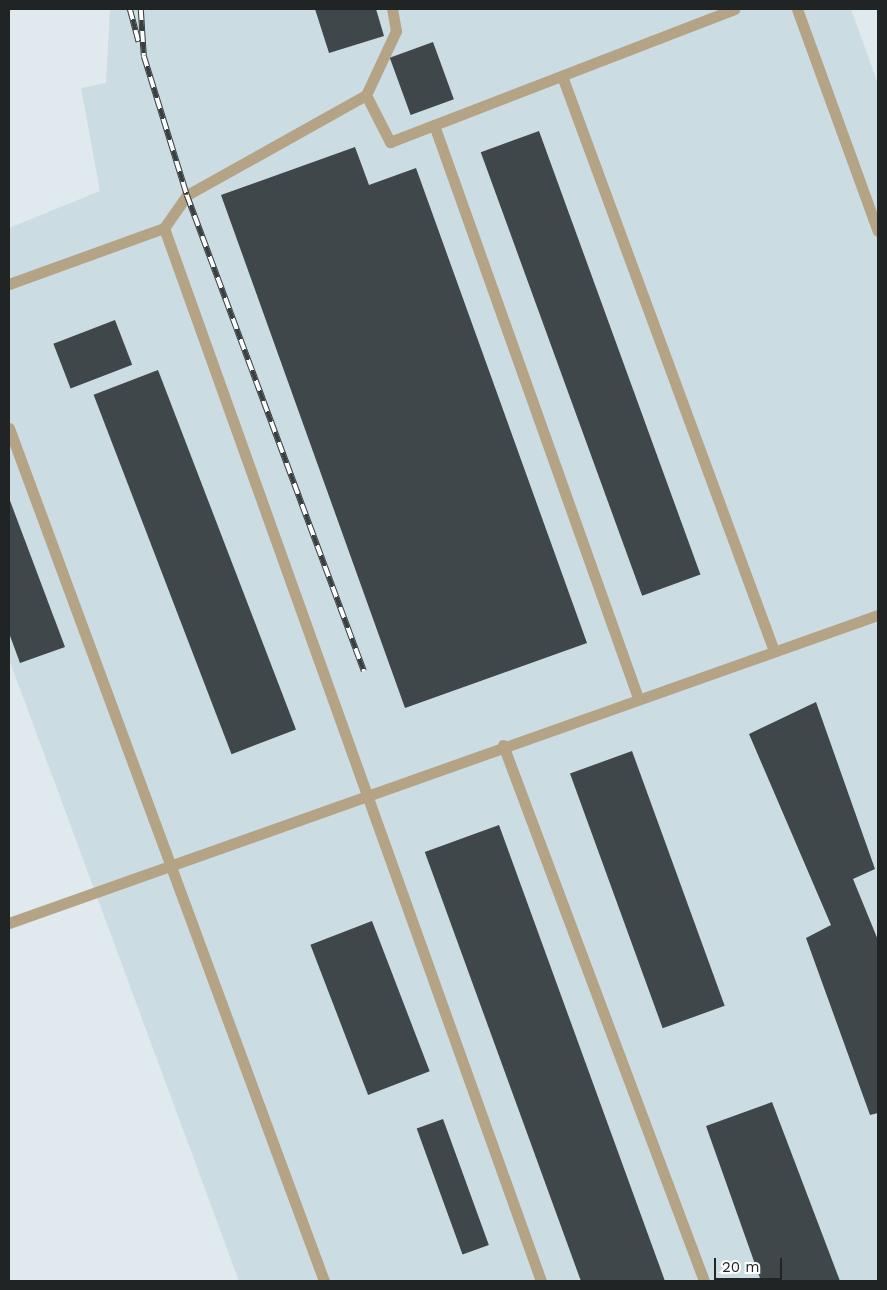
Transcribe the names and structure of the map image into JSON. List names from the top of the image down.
{
  "scale_bar": "20 m"
}
